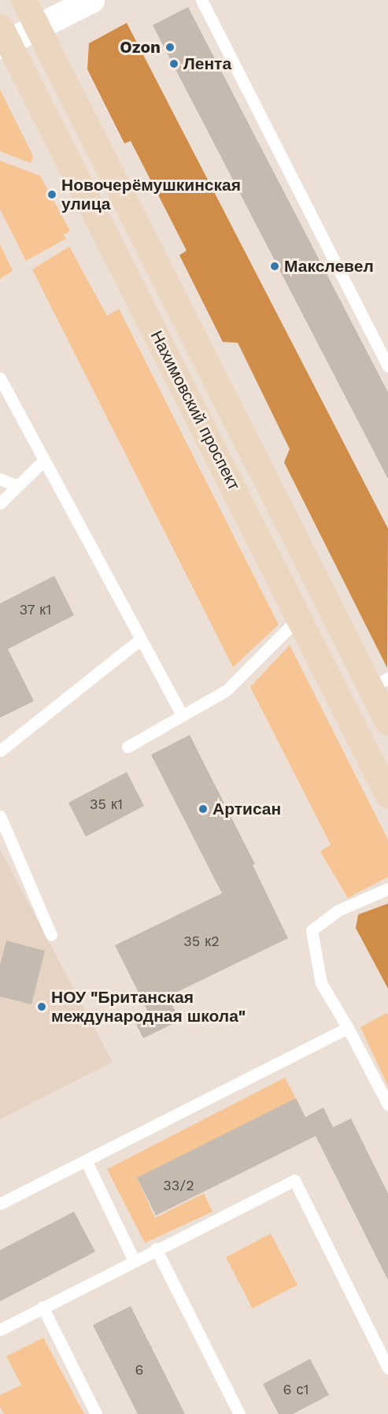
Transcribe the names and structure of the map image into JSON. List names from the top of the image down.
{
  "streets": {
    "main road": ["Нахимовский проспект"]
  },
  "places": [
    "Ozon",
    "Лента",
    "Новочерёмушкинская улица",
    "Макслевел",
    "Артисан",
    "НОУ \"Британская международная школа\""
  ],
  "house_numbers": [
    "37 к1",
    "35 к1",
    "35 к2",
    "33/2",
    "6",
    "6 с1"
  ]
}
